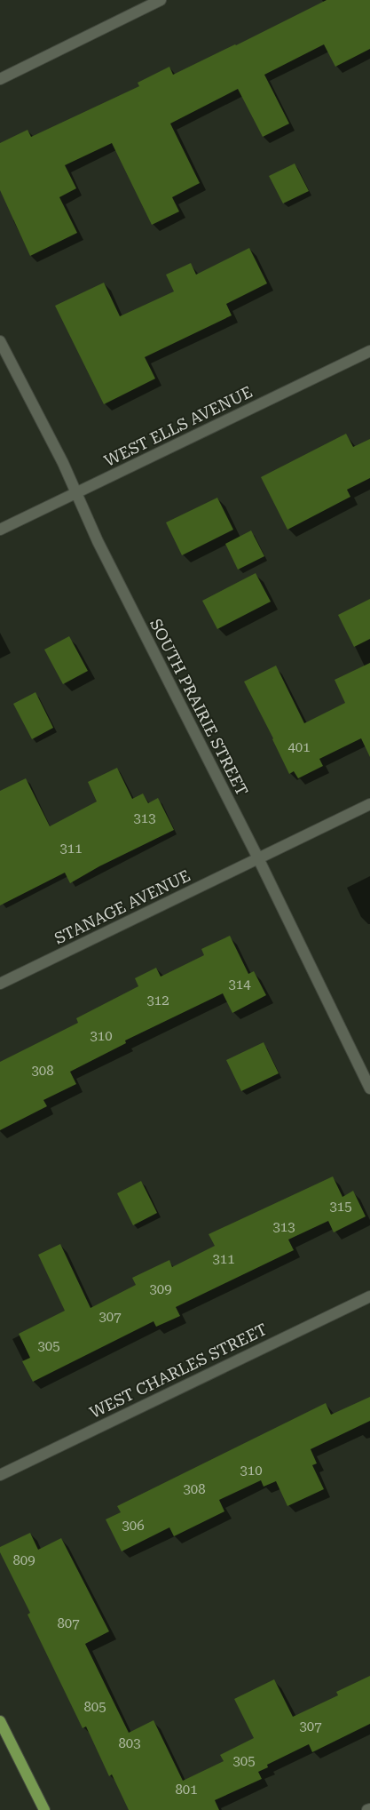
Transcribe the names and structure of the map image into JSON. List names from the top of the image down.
{
  "streets": {
    "street": [
      "WEST ELLS AVENUE",
      "SOUTH PRAIRIE STREET",
      "STANAGE AVENUE",
      "WEST CHARLES STREET"
    ]
  },
  "crossings": [
    ["WEST ELLS AVENUE", "SOUTH PRAIRIE STREET"],
    ["SOUTH PRAIRIE STREET", "STANAGE AVENUE"]
  ],
  "house_numbers": [
    "401",
    "313",
    "311",
    "314",
    "312",
    "310",
    "308",
    "315",
    "313",
    "311",
    "309",
    "307",
    "305",
    "310",
    "308",
    "306",
    "809",
    "807",
    "805",
    "307",
    "803",
    "305",
    "801"
  ]
}
